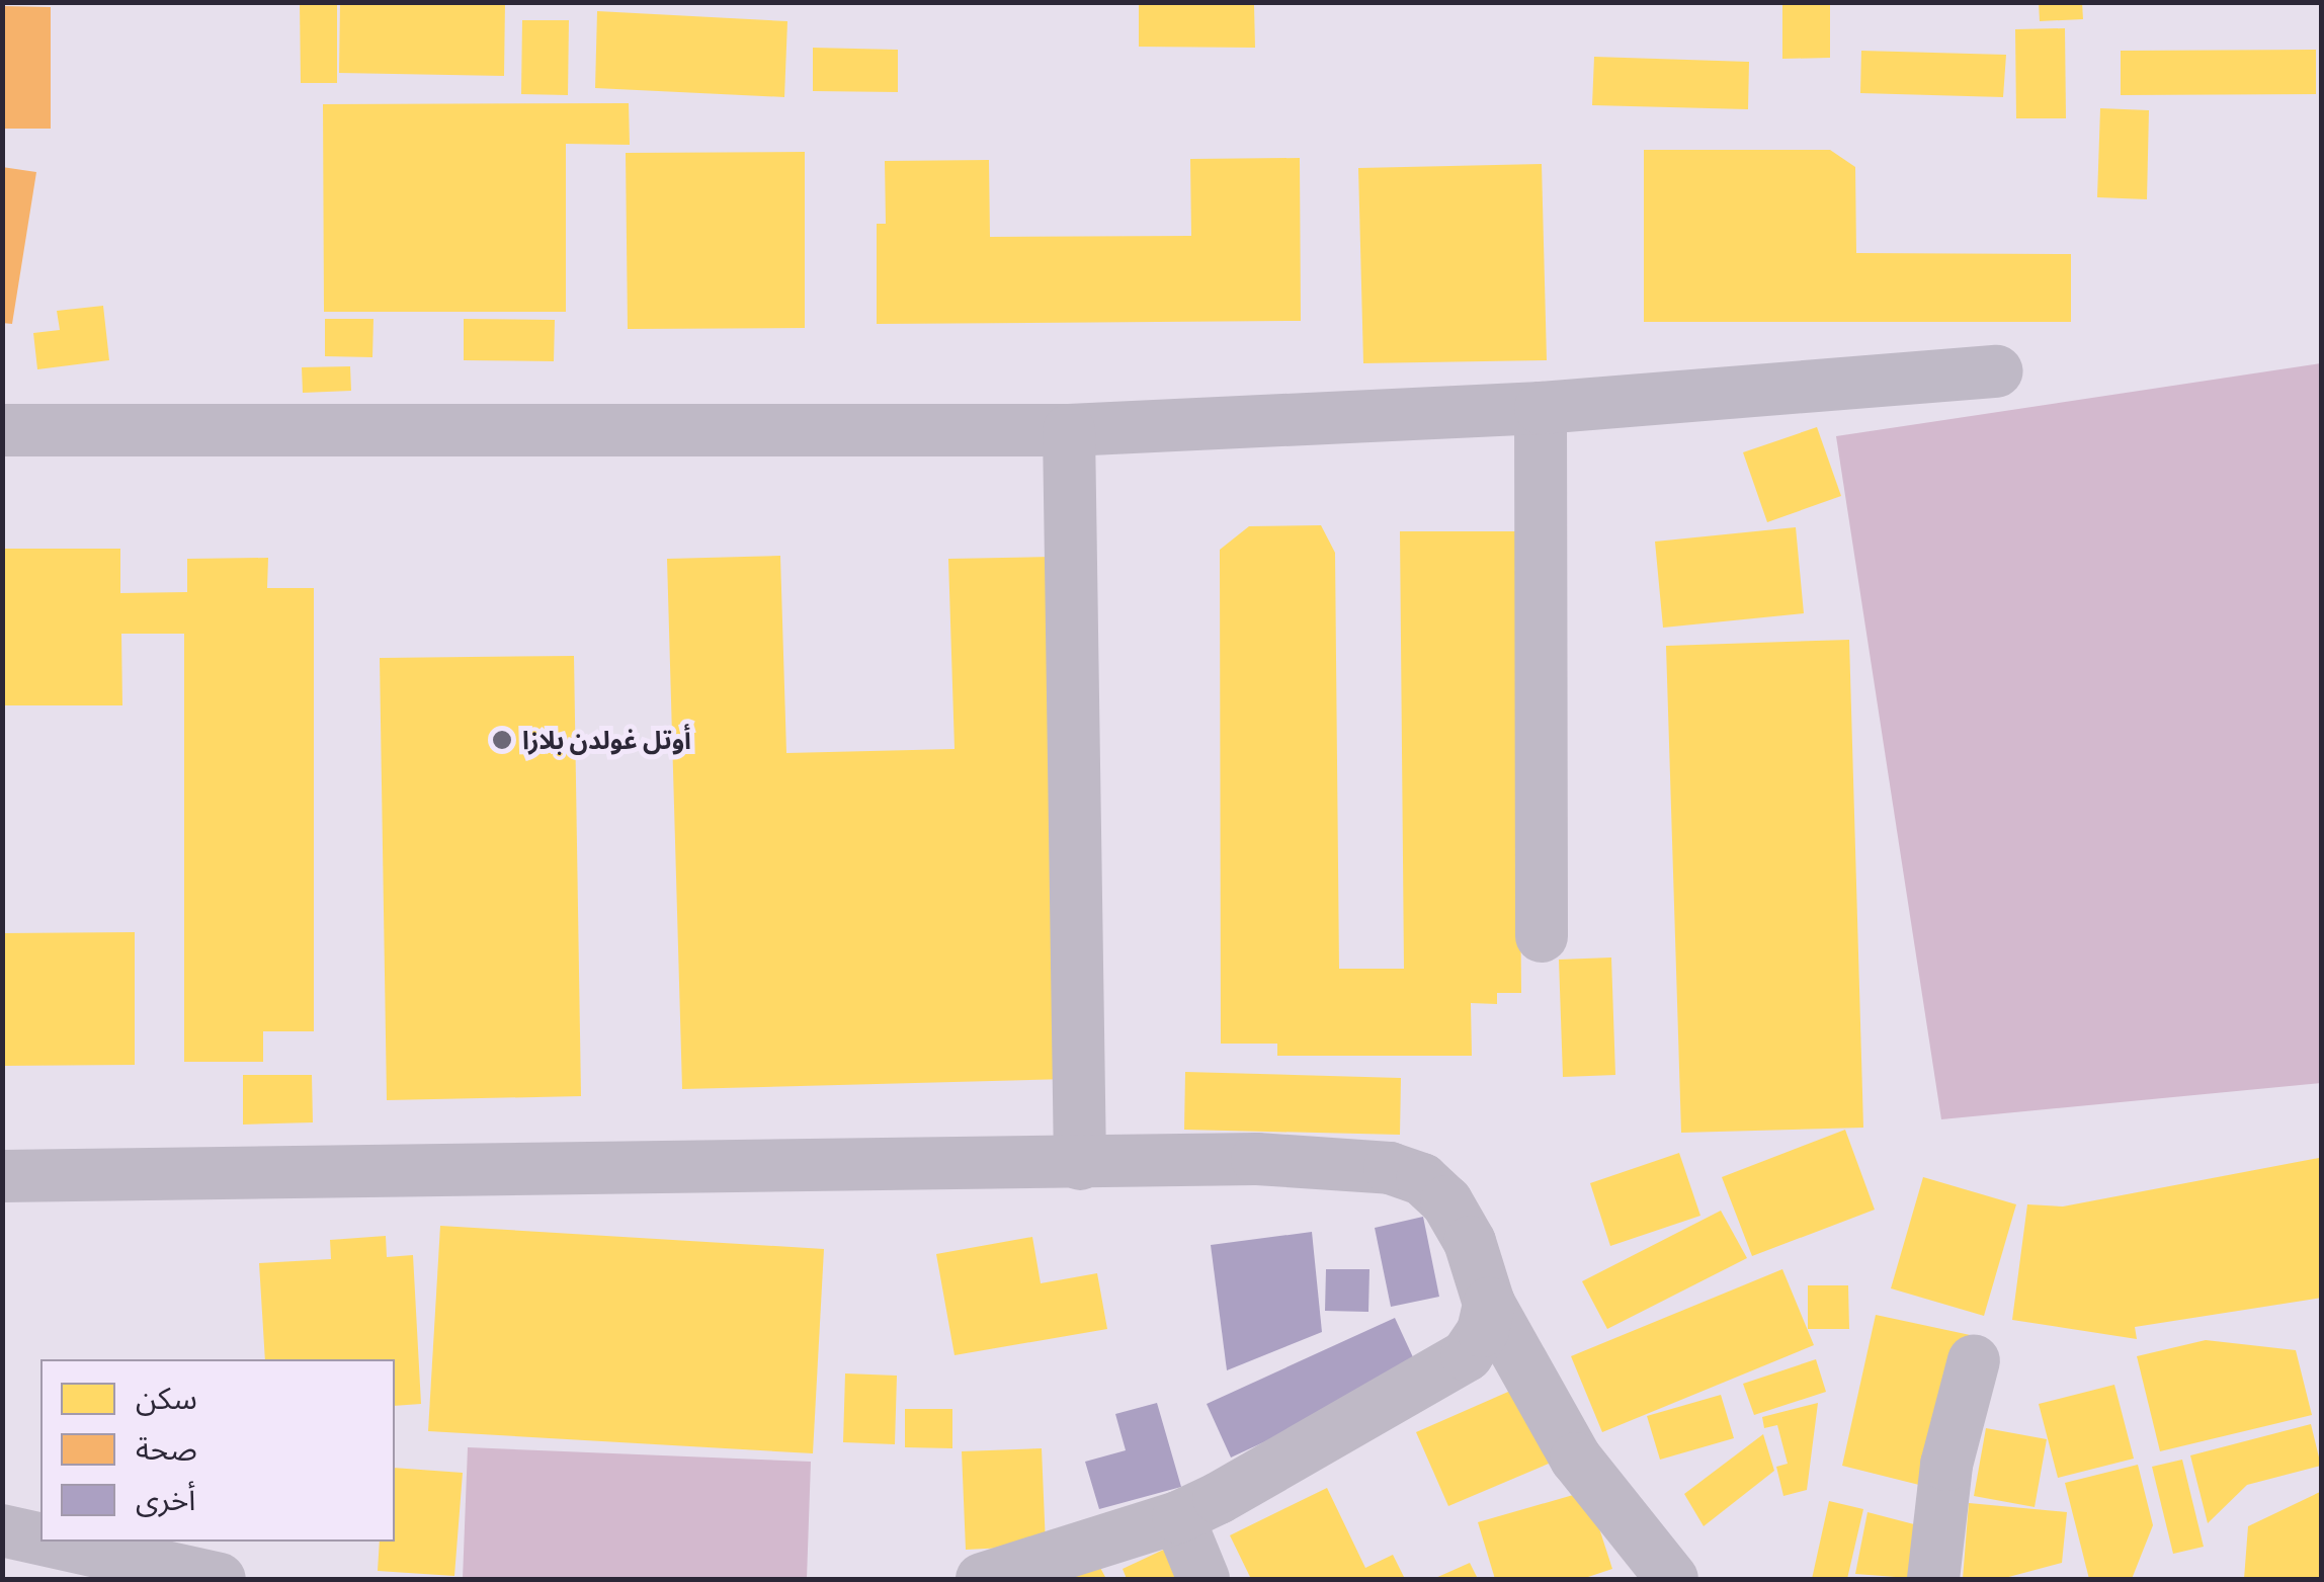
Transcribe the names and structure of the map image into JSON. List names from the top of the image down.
{
  "places": ["أوتل غولدن بلازا"],
  "legend": ["سكن", "صحة", "أخرى"]
}
